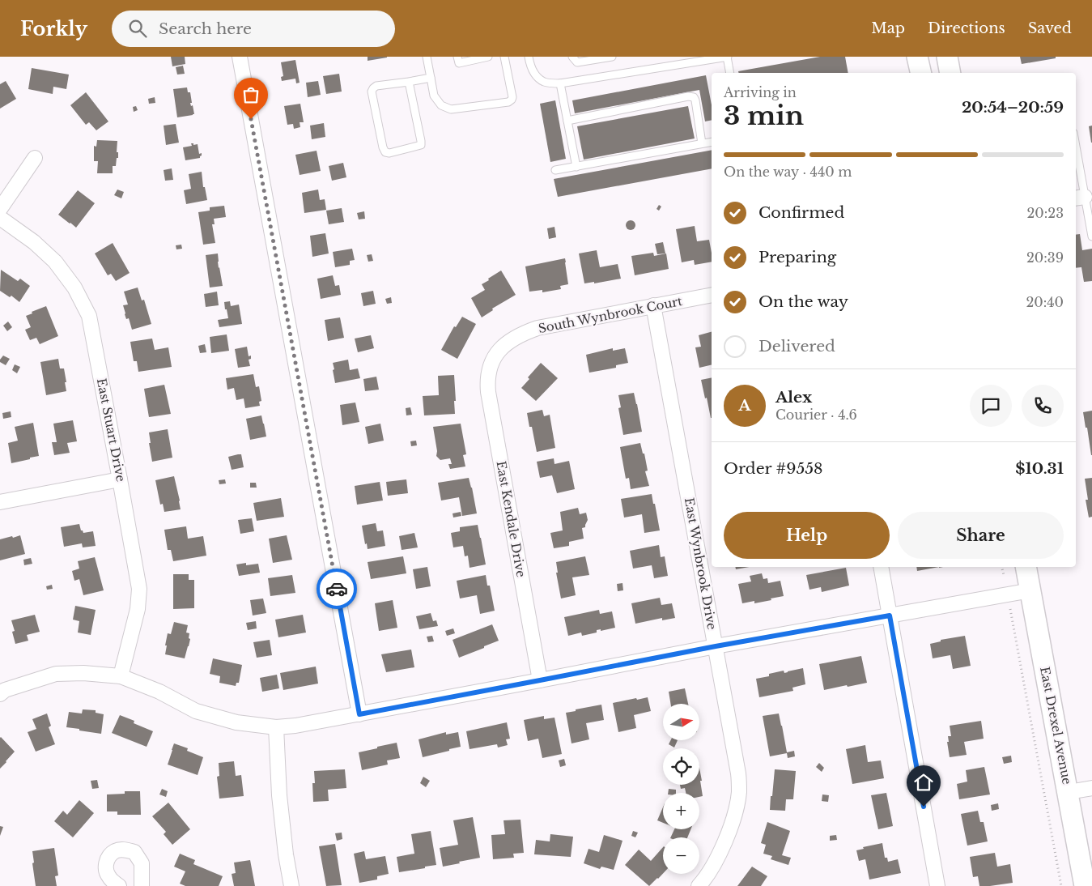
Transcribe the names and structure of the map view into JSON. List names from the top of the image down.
{
  "streets": {
    "street": [
      "South Wynbrook Court",
      "East Stuart Drive",
      "East Kendale Drive",
      "East Wynbrook Drive",
      "East Drexel Avenue"
    ]
  },
  "crossings": [
    ["South Wynbrook Court", "East Kendale Drive"],
    ["South Wynbrook Court", "East Wynbrook Drive"]
  ],
  "north": "right",
  "page": {
    "header": "Forkly",
    "search": "Search here",
    "nav": ["Map", "Directions", "Saved"],
    "heading": ["3 min", "Arriving in", "20:54–20:59"],
    "panel": [
      "Alex",
      "Courier · 4.6",
      "Order #9558",
      "$10.31"
    ],
    "bar": "On the way · 440 m",
    "list": [
      ["Confirmed", "20:23"],
      ["Preparing", "20:39"],
      ["On the way", "20:40"],
      "Delivered"
    ],
    "round": "A",
    "buttons": ["Help", "Share"],
    "map_buttons": ["+", "−"]
  }
}
